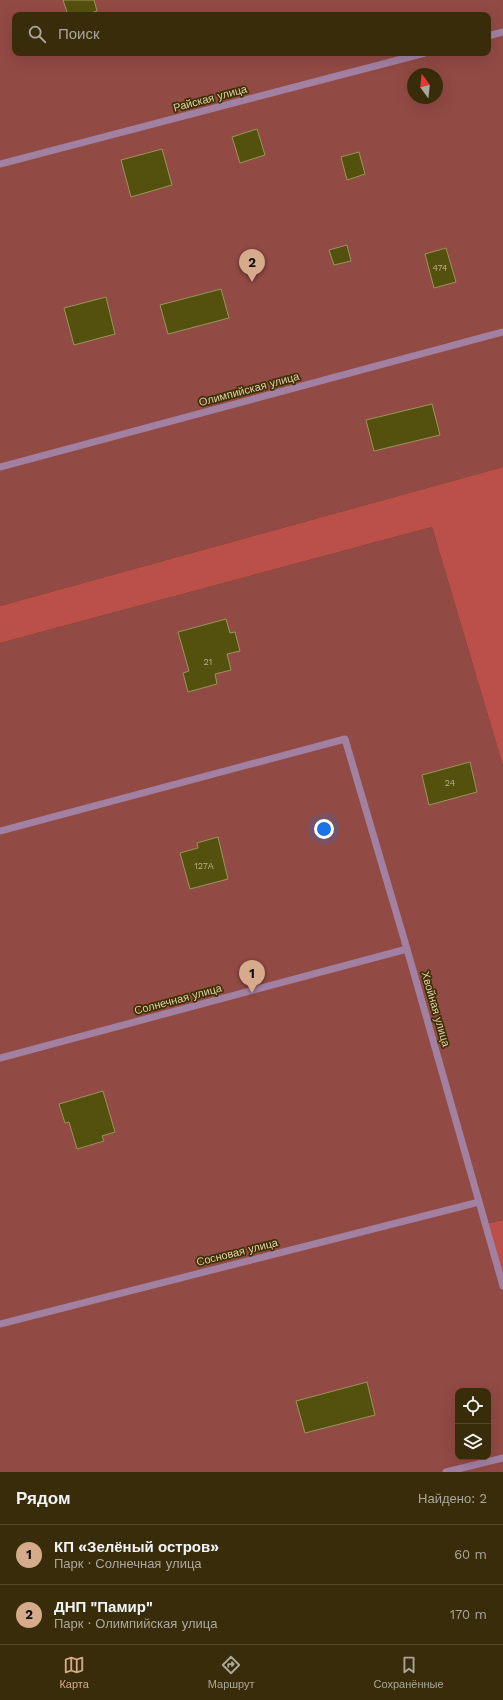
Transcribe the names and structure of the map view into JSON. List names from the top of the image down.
{
  "streets": {
    "street": [
      "Райская улица",
      "Олимпийская улица",
      "Солнечная улица",
      "Хвойная улица",
      "Сосновая улица"
    ]
  },
  "crossings": [
    ["Солнечная улица", "Хвойная улица"],
    ["Хвойная улица", "Сосновая улица"]
  ],
  "house_numbers": [
    "474",
    "21",
    "24",
    "127А"
  ],
  "north": "top",
  "page": {
    "search": "Поиск",
    "pins": ["2", "1"],
    "heading": ["Рядом", "Найдено: 2"],
    "list": [
      {
        "mark": "1",
        "name": "КП «Зелёный остров»",
        "note": "Парк · Солнечная улица",
        "value": "60 m"
      },
      {
        "mark": "2",
        "name": "ДНП \"Памир\"",
        "note": "Парк · Олимпийская улица",
        "value": "170 m"
      }
    ],
    "nav": ["Карта", "Маршрут", "Сохранённые"]
  }
}
